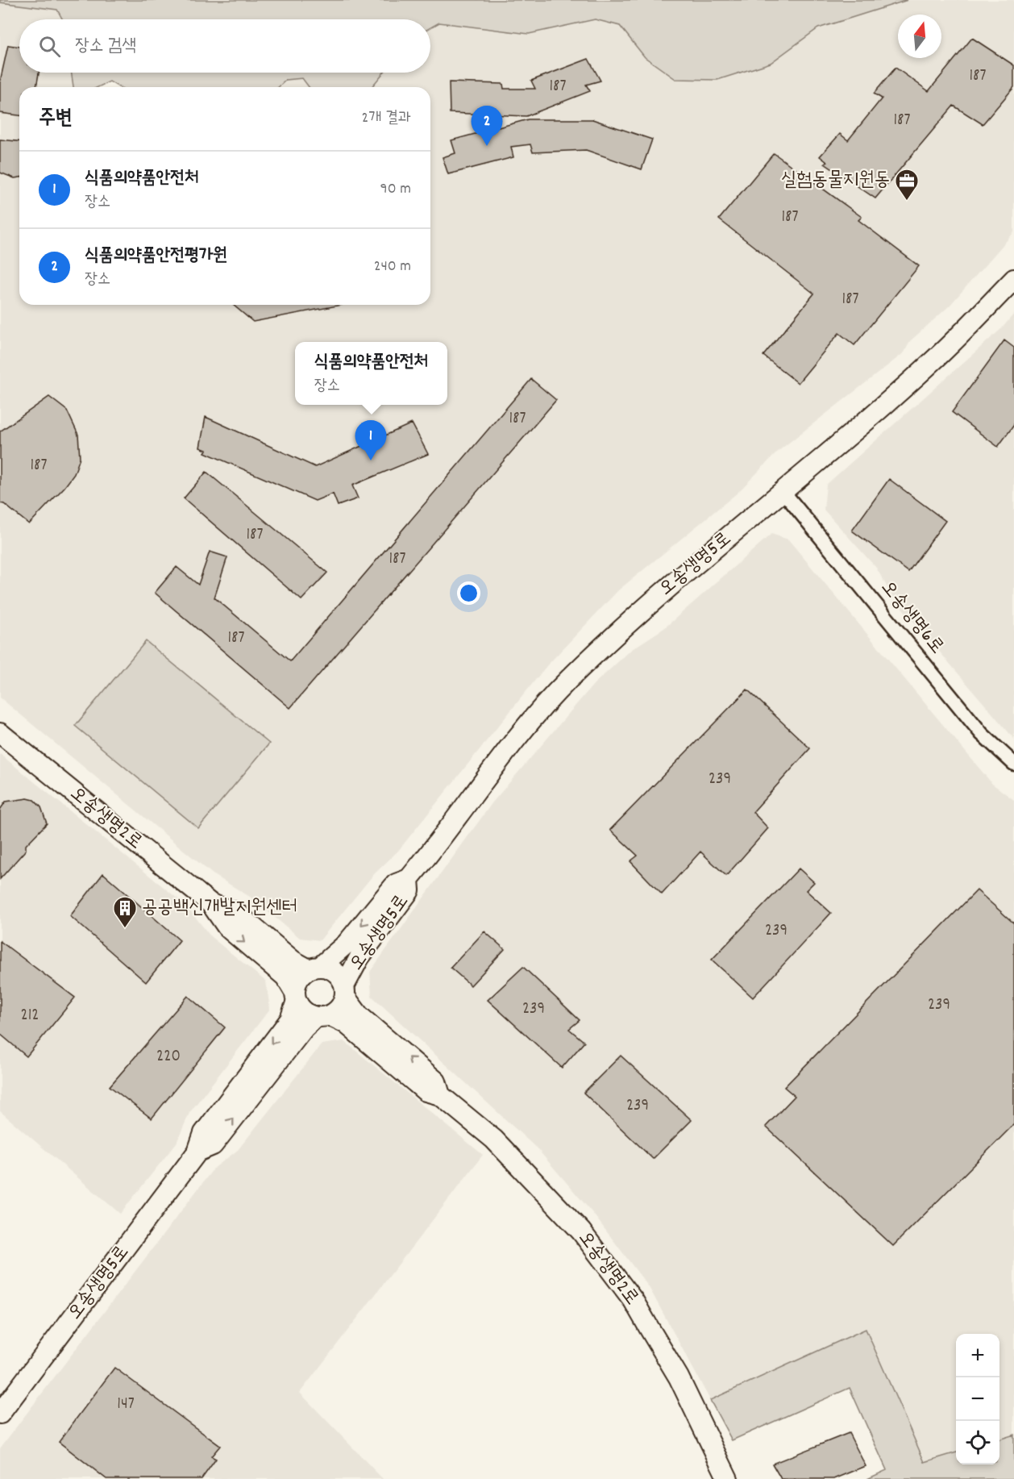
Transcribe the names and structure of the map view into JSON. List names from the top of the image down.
{
  "streets": {
    "street": ["오송생명5로", "오송생명6로", "오송생명2로"]
  },
  "crossings": [
    ["오송생명5로", "오송생명6로"],
    ["오송생명5로", "오송생명2로"]
  ],
  "places": {
    "office": ["실험동물지원동"],
    "building": ["공공백신개발지원센터"]
  },
  "house_numbers": [
    "187",
    "187",
    "187",
    "187",
    "187",
    "187",
    "187",
    "187",
    "187",
    "187",
    "239",
    "239",
    "239",
    "239",
    "212",
    "220",
    "239",
    "147"
  ],
  "north": "top",
  "page": {
    "search": "장소 검색",
    "heading": ["주변", "2개 결과"],
    "pins": ["2", "1"],
    "list": [
      {
        "mark": "1",
        "name": "식품의약품안전처",
        "note": "장소",
        "value": "90 m"
      },
      {
        "mark": "2",
        "name": "식품의약품안전평가원",
        "note": "장소",
        "value": "240 m"
      }
    ],
    "popup": ["식품의약품안전처", "장소"],
    "map_buttons": ["+", "−"]
  }
}
